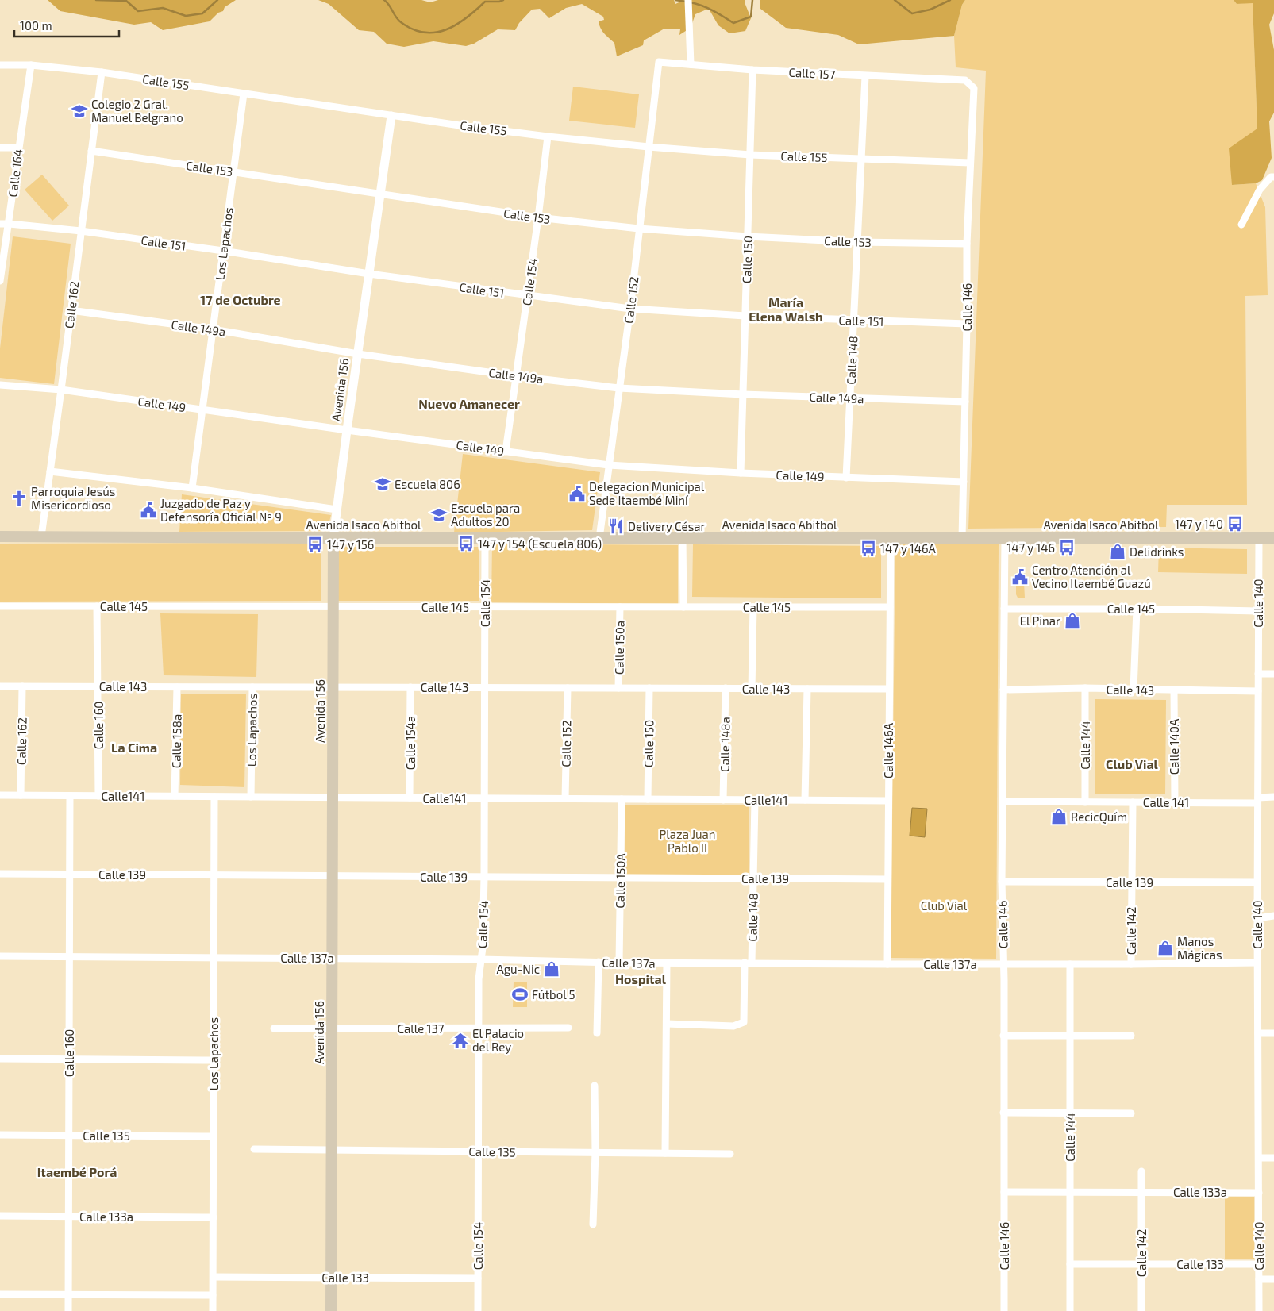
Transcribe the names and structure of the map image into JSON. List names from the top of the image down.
{
  "streets": {
    "main road": ["Avenida 156", "Avenida Isaco Abitbol"],
    "street": [
      "Calle 157",
      "Calle 155",
      "Calle 153",
      "Calle 164",
      "Calle 151",
      "Los Lapachos",
      "Calle 150",
      "Calle 154",
      "Calle 152",
      "Calle 162",
      "Calle 146",
      "Calle 149a",
      "Calle 148",
      "Calle 149",
      "Calle 140",
      "Calle 145",
      "Calle 150a",
      "Calle 143",
      "Calle 160",
      "Calle 158a",
      "Calle 154a",
      "Calle 148a",
      "Calle 144",
      "Calle 140A",
      "Calle 146A",
      "Calle141",
      "Calle 141",
      "Calle 139",
      "Calle 150A",
      "Calle 142",
      "Calle 137a",
      "Calle 137",
      "Calle 135",
      "Calle 133a",
      "Calle 133"
    ]
  },
  "crossings": [
    ["Calle 157", "Calle 150"],
    ["Calle 157", "Calle 152"],
    ["Calle 157", "Calle 146"],
    ["Calle 157", "Calle 148"],
    ["Calle 155", "Calle 164"],
    ["Calle 155", "Los Lapachos"],
    ["Calle 155", "Calle 150"],
    ["Calle 155", "Calle 154"],
    ["Calle 155", "Calle 152"],
    ["Calle 155", "Calle 162"],
    ["Calle 155", "Calle 146"],
    ["Calle 155", "Calle 148"],
    ["Calle 155", "Avenida 156"],
    ["Calle 153", "Los Lapachos"],
    ["Calle 153", "Calle 150"],
    ["Calle 153", "Calle 154"],
    ["Calle 153", "Calle 152"],
    ["Calle 153", "Calle 162"],
    ["Calle 153", "Calle 146"],
    ["Calle 153", "Calle 148"],
    ["Calle 153", "Avenida 156"],
    ["Calle 164", "Calle 151"],
    ["Calle 151", "Los Lapachos"],
    ["Calle 151", "Calle 150"],
    ["Calle 151", "Calle 154"],
    ["Calle 151", "Calle 152"],
    ["Calle 151", "Calle 162"],
    ["Calle 151", "Calle 146"],
    ["Calle 151", "Calle 148"],
    ["Calle 151", "Avenida 156"],
    ["Los Lapachos", "Calle 149a"],
    ["Los Lapachos", "Calle 149"],
    ["Los Lapachos", "Calle 143"],
    ["Los Lapachos", "Calle141"],
    ["Los Lapachos", "Calle 139"],
    ["Los Lapachos", "Calle 137a"],
    ["Los Lapachos", "Calle 135"],
    ["Los Lapachos", "Calle 133a"],
    ["Los Lapachos", "Calle 133"],
    ["Calle 150", "Calle 149a"],
    ["Calle 150", "Calle 149"],
    ["Calle 150", "Calle 143"],
    ["Calle 150", "Calle141"],
    ["Calle 154", "Calle 149a"],
    ["Calle 154", "Calle 149"],
    ["Calle 154", "Avenida Isaco Abitbol"],
    ["Calle 154", "Calle 145"],
    ["Calle 154", "Calle 143"],
    ["Calle 154", "Calle141"],
    ["Calle 154", "Calle 139"],
    ["Calle 154", "Calle 137a"],
    ["Calle 154", "Calle 137"],
    ["Calle 154", "Calle 135"],
    ["Calle 154", "Calle 133"],
    ["Calle 152", "Calle 149a"],
    ["Calle 152", "Calle 149"],
    ["Calle 152", "Avenida Isaco Abitbol"],
    ["Calle 152", "Calle 143"],
    ["Calle 152", "Calle141"],
    ["Calle 162", "Calle 149a"],
    ["Calle 162", "Calle 149"],
    ["Calle 162", "Avenida Isaco Abitbol"],
    ["Calle 162", "Calle 143"],
    ["Calle 162", "Calle141"],
    ["Calle 146", "Calle 149a"],
    ["Calle 146", "Calle 149"],
    ["Calle 146", "Avenida Isaco Abitbol"],
    ["Calle 146", "Calle 145"],
    ["Calle 146", "Calle 143"],
    ["Calle 146", "Calle 141"],
    ["Calle 146", "Calle 139"],
    ["Calle 146", "Calle 137a"],
    ["Calle 146", "Calle 133a"],
    ["Calle 149a", "Calle 148"],
    ["Calle 149a", "Avenida 156"],
    ["Calle 148", "Calle 149"],
    ["Calle 148", "Calle141"],
    ["Calle 148", "Calle 139"],
    ["Calle 148", "Calle 137a"],
    ["Avenida 156", "Calle 149"],
    ["Avenida 156", "Avenida Isaco Abitbol"],
    ["Avenida 156", "Calle 145"],
    ["Avenida 156", "Calle 143"],
    ["Avenida 156", "Calle141"],
    ["Avenida 156", "Calle 139"],
    ["Avenida 156", "Calle 137a"],
    ["Avenida 156", "Calle 137"],
    ["Avenida 156", "Calle 135"],
    ["Avenida 156", "Calle 133"],
    ["Avenida Isaco Abitbol", "Calle 140"],
    ["Avenida Isaco Abitbol", "Calle 146A"],
    ["Calle 140", "Calle 145"],
    ["Calle 140", "Calle 143"],
    ["Calle 140", "Calle 141"],
    ["Calle 140", "Calle 139"],
    ["Calle 140", "Calle 137a"],
    ["Calle 140", "Calle 133a"],
    ["Calle 140", "Calle 133"],
    ["Calle 145", "Calle 150a"],
    ["Calle 145", "Calle 160"],
    ["Calle 145", "Calle 146A"],
    ["Calle 150a", "Calle 143"],
    ["Calle 143", "Calle 160"],
    ["Calle 143", "Calle 158a"],
    ["Calle 143", "Calle 154a"],
    ["Calle 143", "Calle 148a"],
    ["Calle 143", "Calle 144"],
    ["Calle 143", "Calle 140A"],
    ["Calle 143", "Calle 146A"],
    ["Calle 160", "Calle141"],
    ["Calle 160", "Calle 139"],
    ["Calle 160", "Calle 137a"],
    ["Calle 160", "Calle 135"],
    ["Calle 160", "Calle 133a"],
    ["Calle 158a", "Calle141"],
    ["Calle 154a", "Calle141"],
    ["Calle 148a", "Calle141"],
    ["Calle 144", "Calle 141"],
    ["Calle 144", "Calle 137a"],
    ["Calle 144", "Calle 133a"],
    ["Calle 144", "Calle 133"],
    ["Calle 140A", "Calle 141"],
    ["Calle 146A", "Calle141"],
    ["Calle 146A", "Calle 139"],
    ["Calle 146A", "Calle 137a"],
    ["Calle141", "Calle 150A"],
    ["Calle 141", "Calle 142"],
    ["Calle 139", "Calle 150A"],
    ["Calle 139", "Calle 142"],
    ["Calle 150A", "Calle 137a"],
    ["Calle 142", "Calle 137a"],
    ["Calle 142", "Calle 133a"],
    ["Calle 142", "Calle 133"]
  ],
  "districts": [
    "17 de Octubre",
    "María Elena Walsh",
    "Nuevo Amanecer",
    "La Cima",
    "Club Vial",
    "Hospital",
    "Itaembé Porá"
  ],
  "parks": ["Plaza Juan Pablo II", "Club Vial"],
  "places": {
    "school or university": ["Colegio 2 Gral. Manuel Belgrano", "Escuela 806", "Escuela para Adultos 20"],
    "public building": ["Delegacion Municipal Sede Itaembé Miní", "Juzgado de Paz y Defensoría Oficial Nº 9", "Centro Atención al Vecino Itaembé Guazú"],
    "church": ["Parroquia Jesús Misericordioso"],
    "bus stop": [
      "147 y 140",
      "147 y 154 (Escuela 806)",
      "147 y 156",
      "147 y 146",
      "147 y 146A"
    ],
    "restaurant": ["Delivery César"],
    "shop": [
      "Delidrinks",
      "El Pinar",
      "RecicQuím",
      "Manos Mágicas",
      "Agu-Nic"
    ],
    "sports": ["Fútbol 5"],
    "temple": ["El Palacio del Rey"]
  },
  "scale_bar": "100 m"
}
